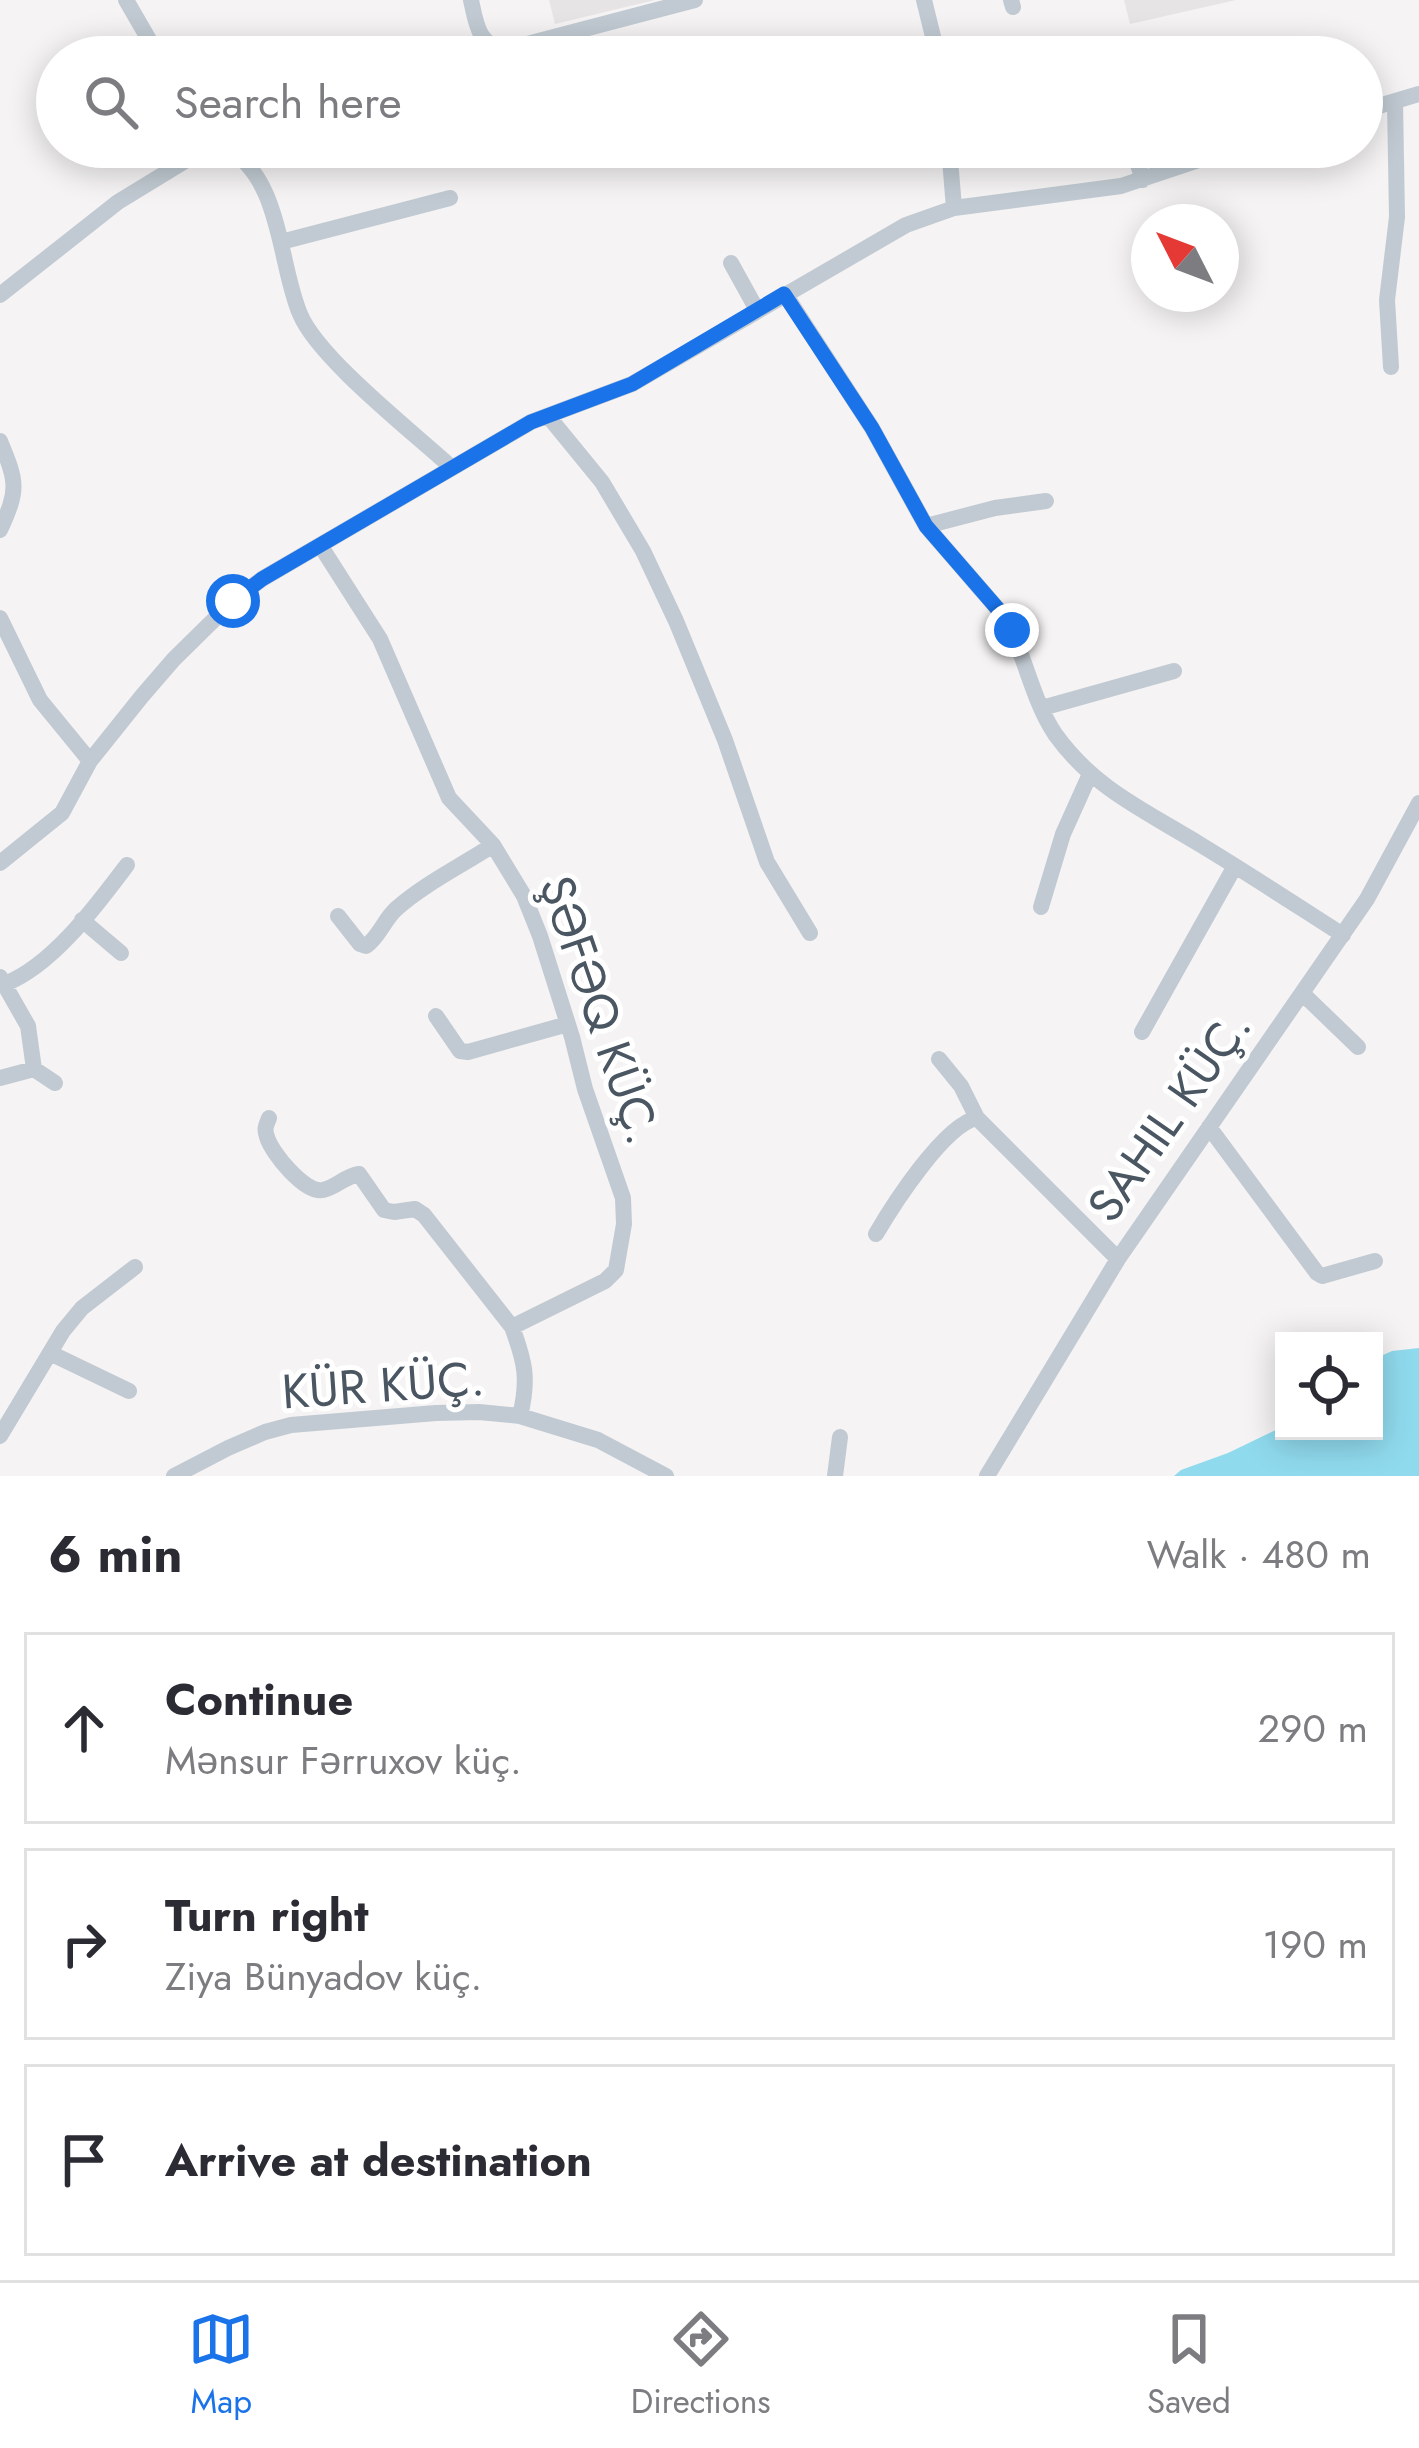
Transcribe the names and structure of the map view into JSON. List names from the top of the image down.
{
  "streets": {
    "street": ["ŞƏFƏQ KÜÇ.", "SAHIL KÜÇ.", "KÜR KÜÇ."]
  },
  "north": "top left",
  "page": {
    "search": "Search here",
    "heading": ["6 min", "Walk · 480 m"],
    "list": [
      ["Continue", "Mənsur Fərruxov küç.", "290 m"],
      ["Turn right", "Ziya Bünyadov küç.", "190 m"],
      "Arrive at destination"
    ],
    "nav": ["Map", "Directions", "Saved"]
  }
}
